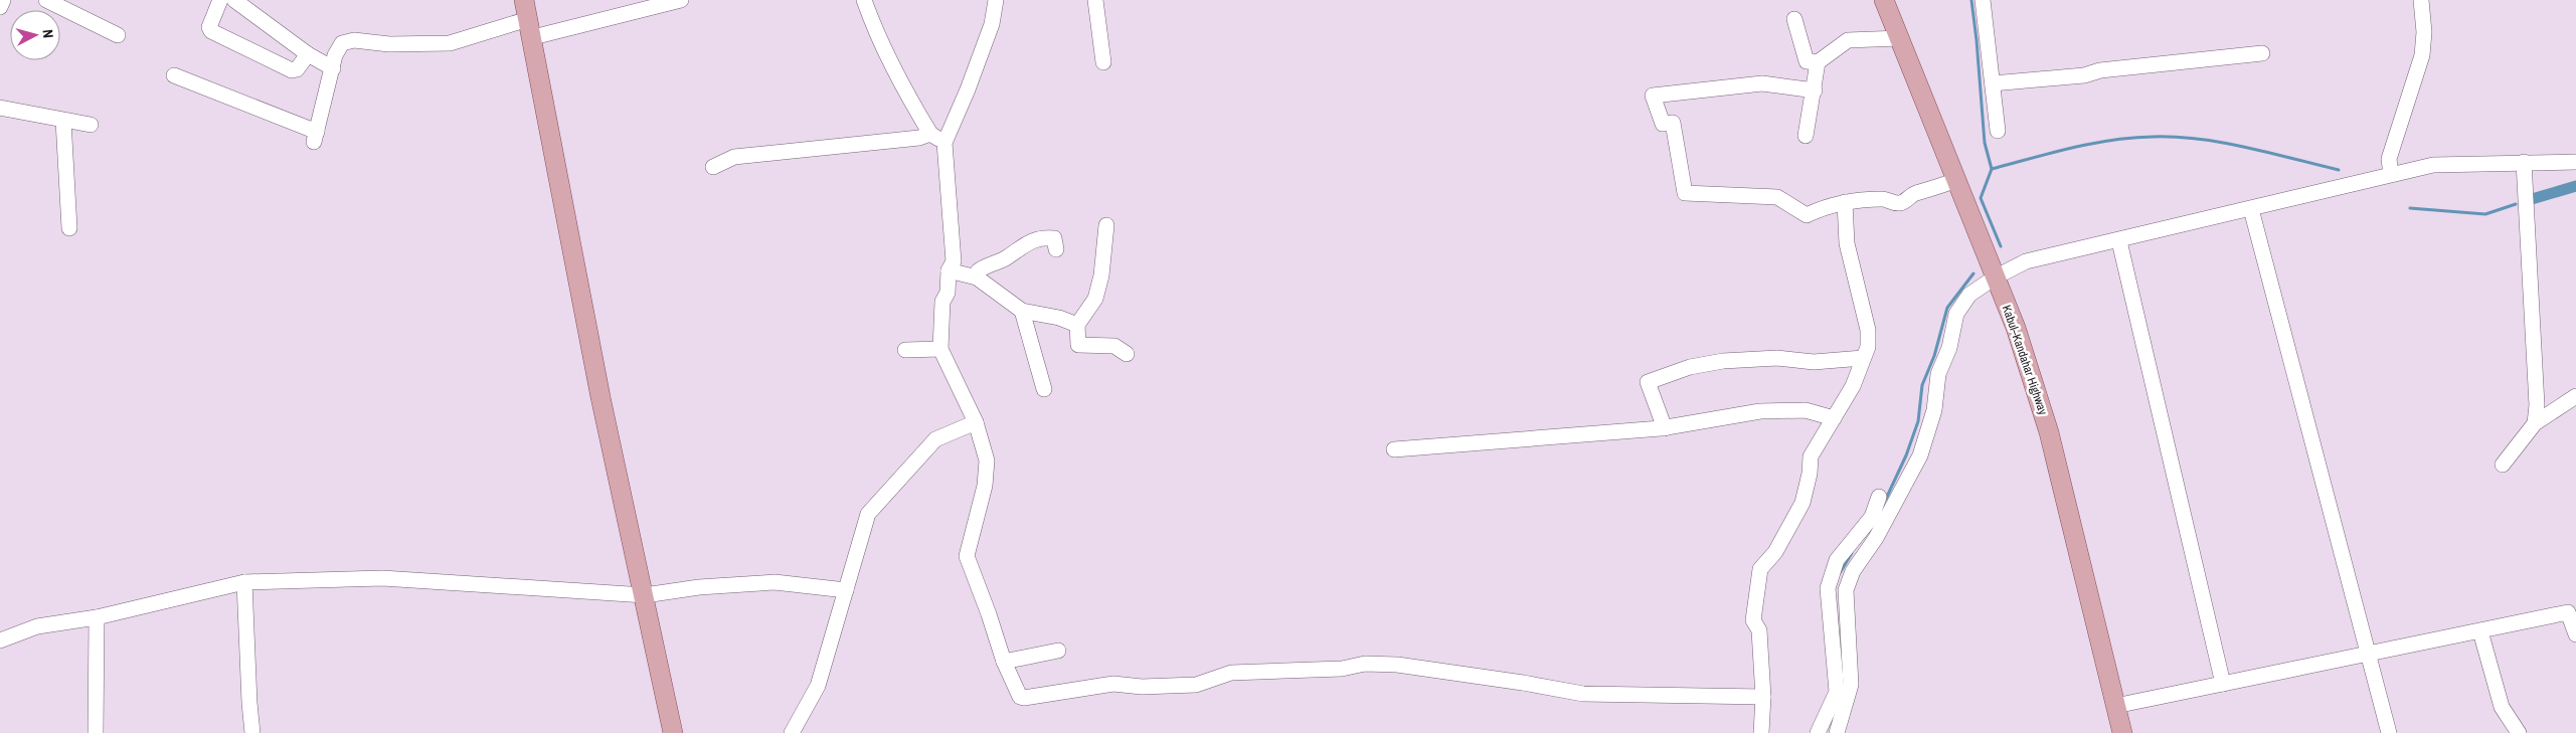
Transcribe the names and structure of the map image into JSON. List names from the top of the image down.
{
  "streets": {
    "main road": ["Kabul–Kandahar Highway"]
  },
  "north": "right"
}
